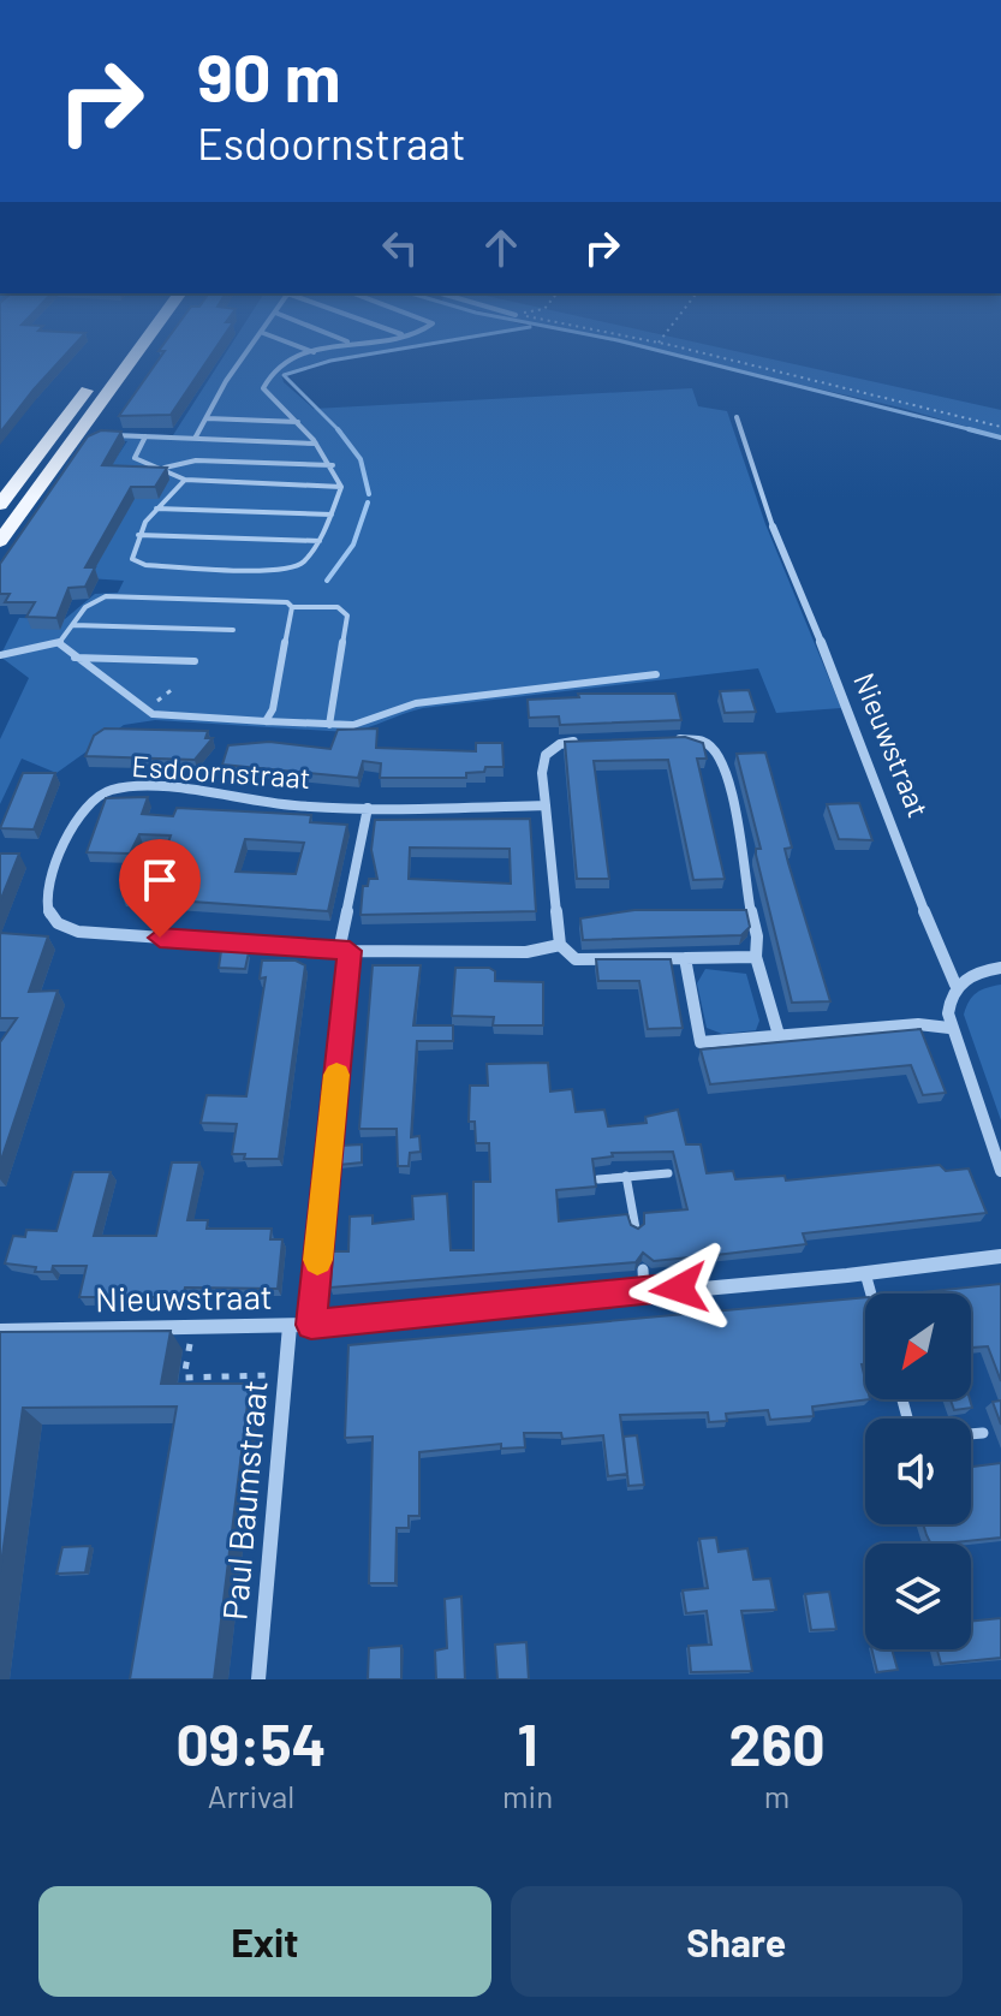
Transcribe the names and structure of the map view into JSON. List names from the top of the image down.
{
  "streets": {
    "street": ["Nieuwstraat", "Esdoornstraat", "Paul Baumstraat"]
  },
  "crossings": [
    ["Nieuwstraat", "Paul Baumstraat"]
  ],
  "north": "bottom left",
  "page": {
    "turn": ["90 m", "Esdoornstraat"],
    "eta": [
      "09:54",
      "Arrival",
      "1",
      "min",
      "260",
      "m"
    ],
    "buttons": ["Exit", "Share"]
  }
}
